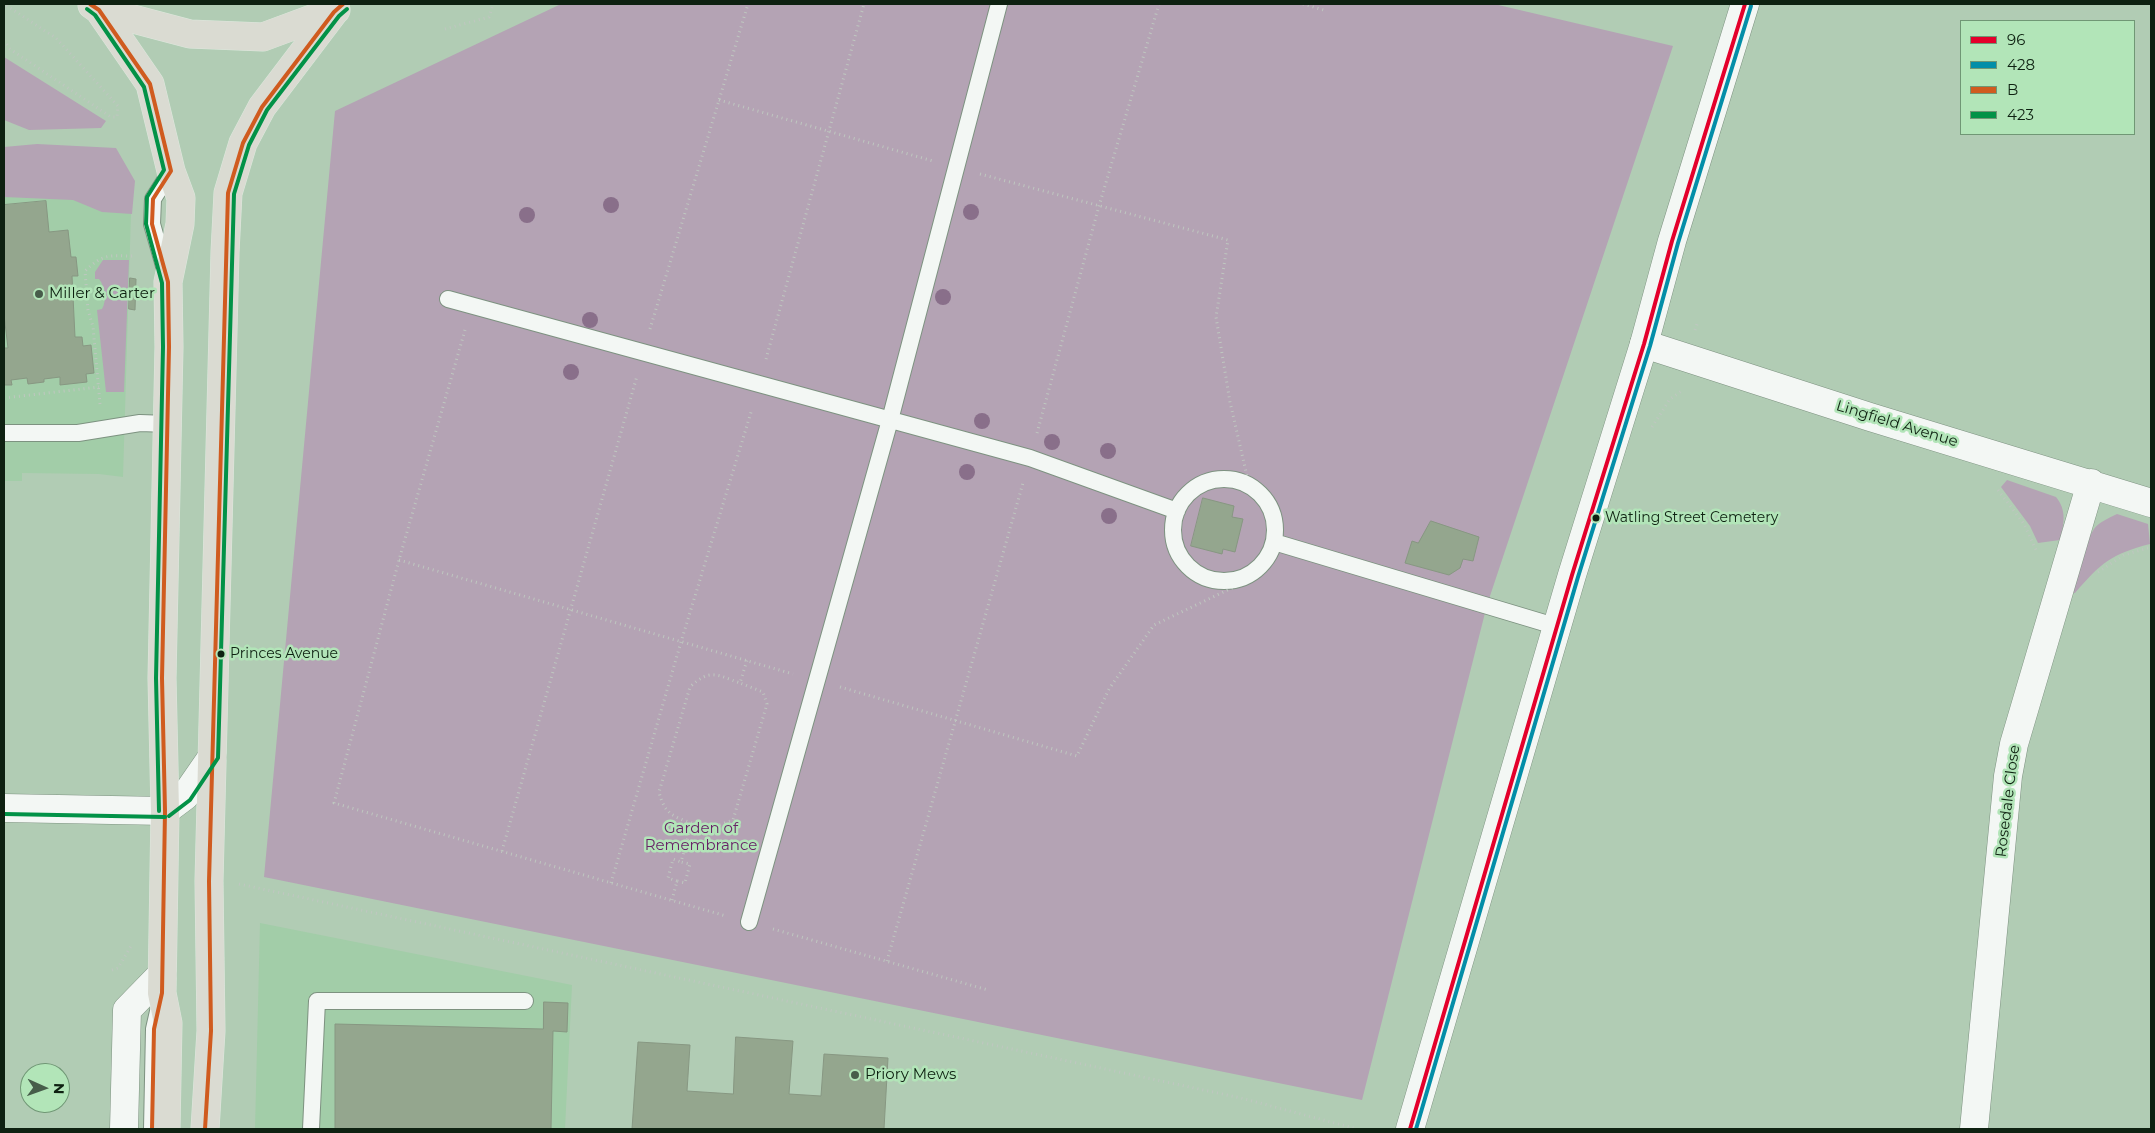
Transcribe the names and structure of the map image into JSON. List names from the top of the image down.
{
  "streets": {
    "street": ["Lingfield Avenue", "Rosedale Close"]
  },
  "crossings": [
    ["Lingfield Avenue", "Rosedale Close"]
  ],
  "parks": ["Garden of Remembrance"],
  "places": [
    "Miller & Carter",
    "Watling Street Cemetery",
    "Princes Avenue",
    "Priory Mews"
  ],
  "lines": [
    "transit line 96",
    "transit line B",
    "transit line 428",
    "transit line 423"
  ],
  "legend": [
    "96",
    "428",
    "B",
    "423"
  ],
  "north": "right"
}
